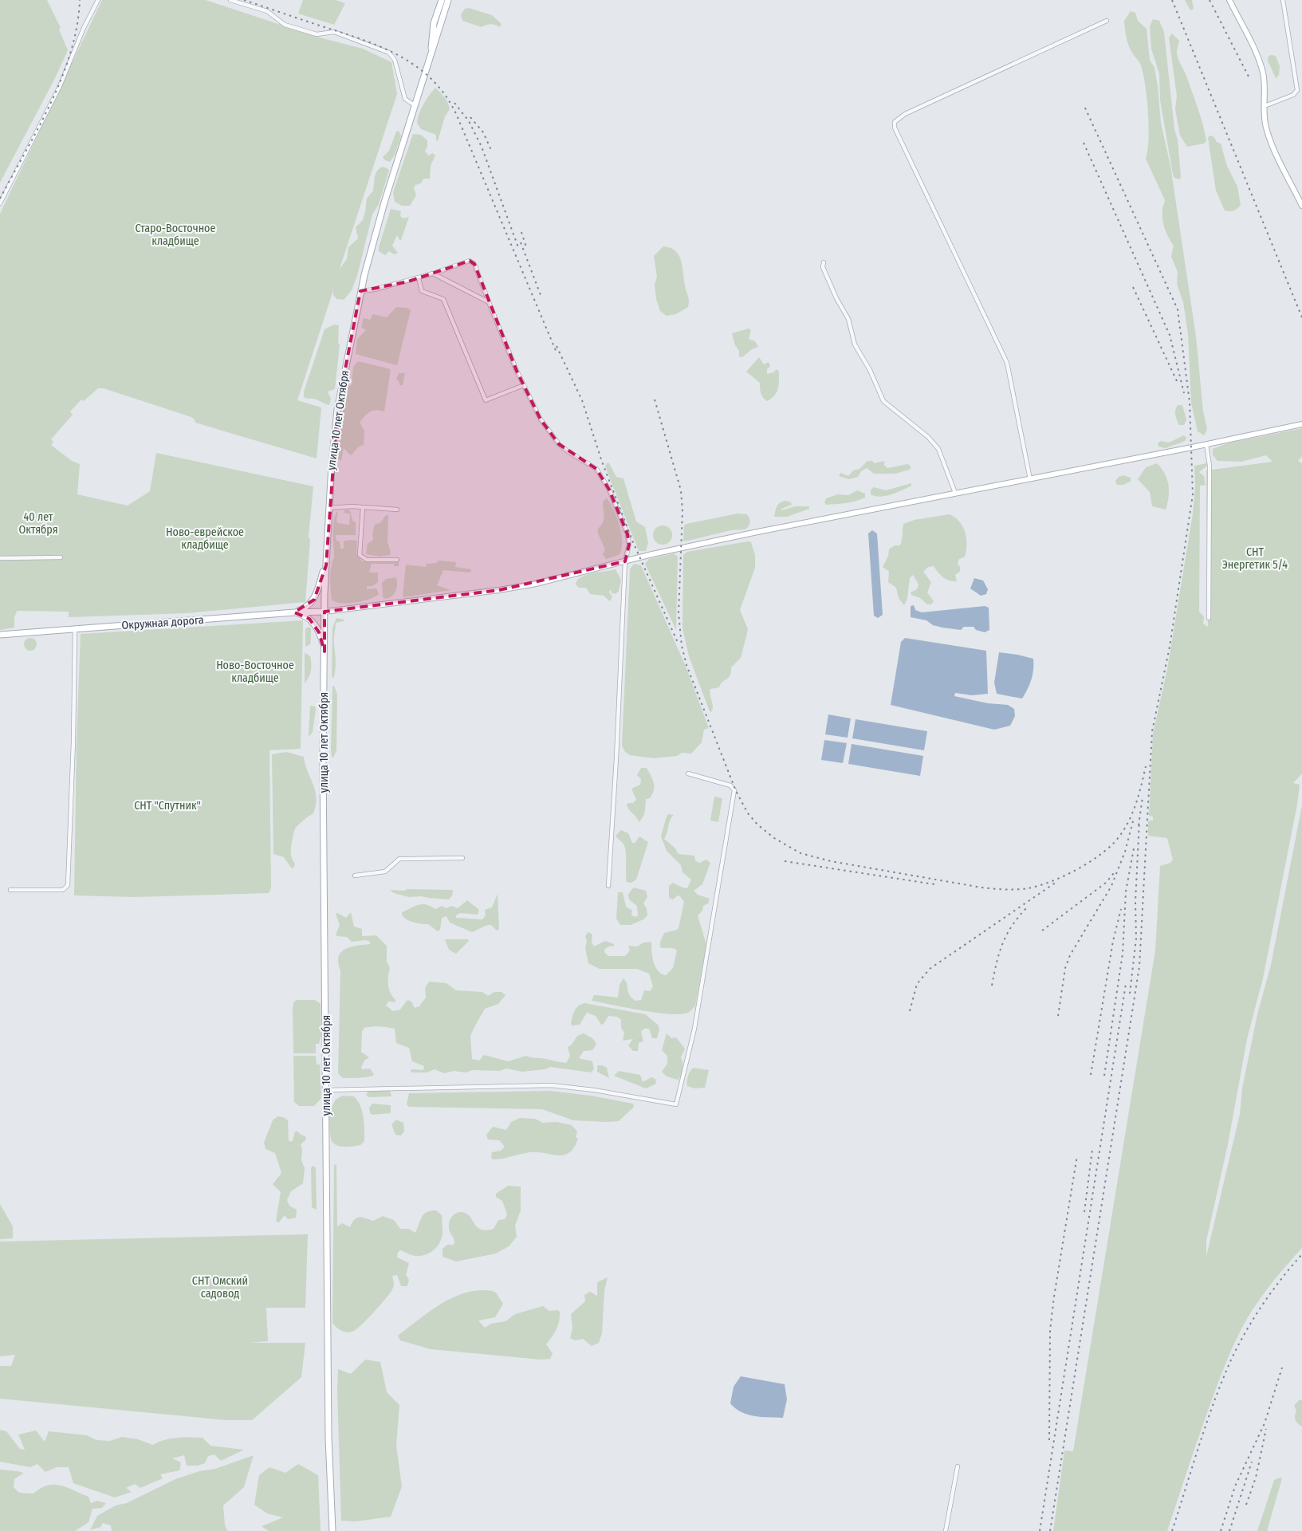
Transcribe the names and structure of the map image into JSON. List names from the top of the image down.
{
  "streets": {
    "main road": ["улица 10 лет Октября", "Окружная дорога"]
  },
  "crossings": [
    ["улица 10 лет Октября", "Окружная дорога"]
  ],
  "parks": [
    "Старо-Восточное кладбище",
    "40 лет Октября",
    "Ново-еврейское кладбище",
    "СНТ Энергетик 5/4",
    "Ново-Восточное кладбище",
    "СНТ \"Спутник\"",
    "СНТ Омский садовод"
  ]
}
